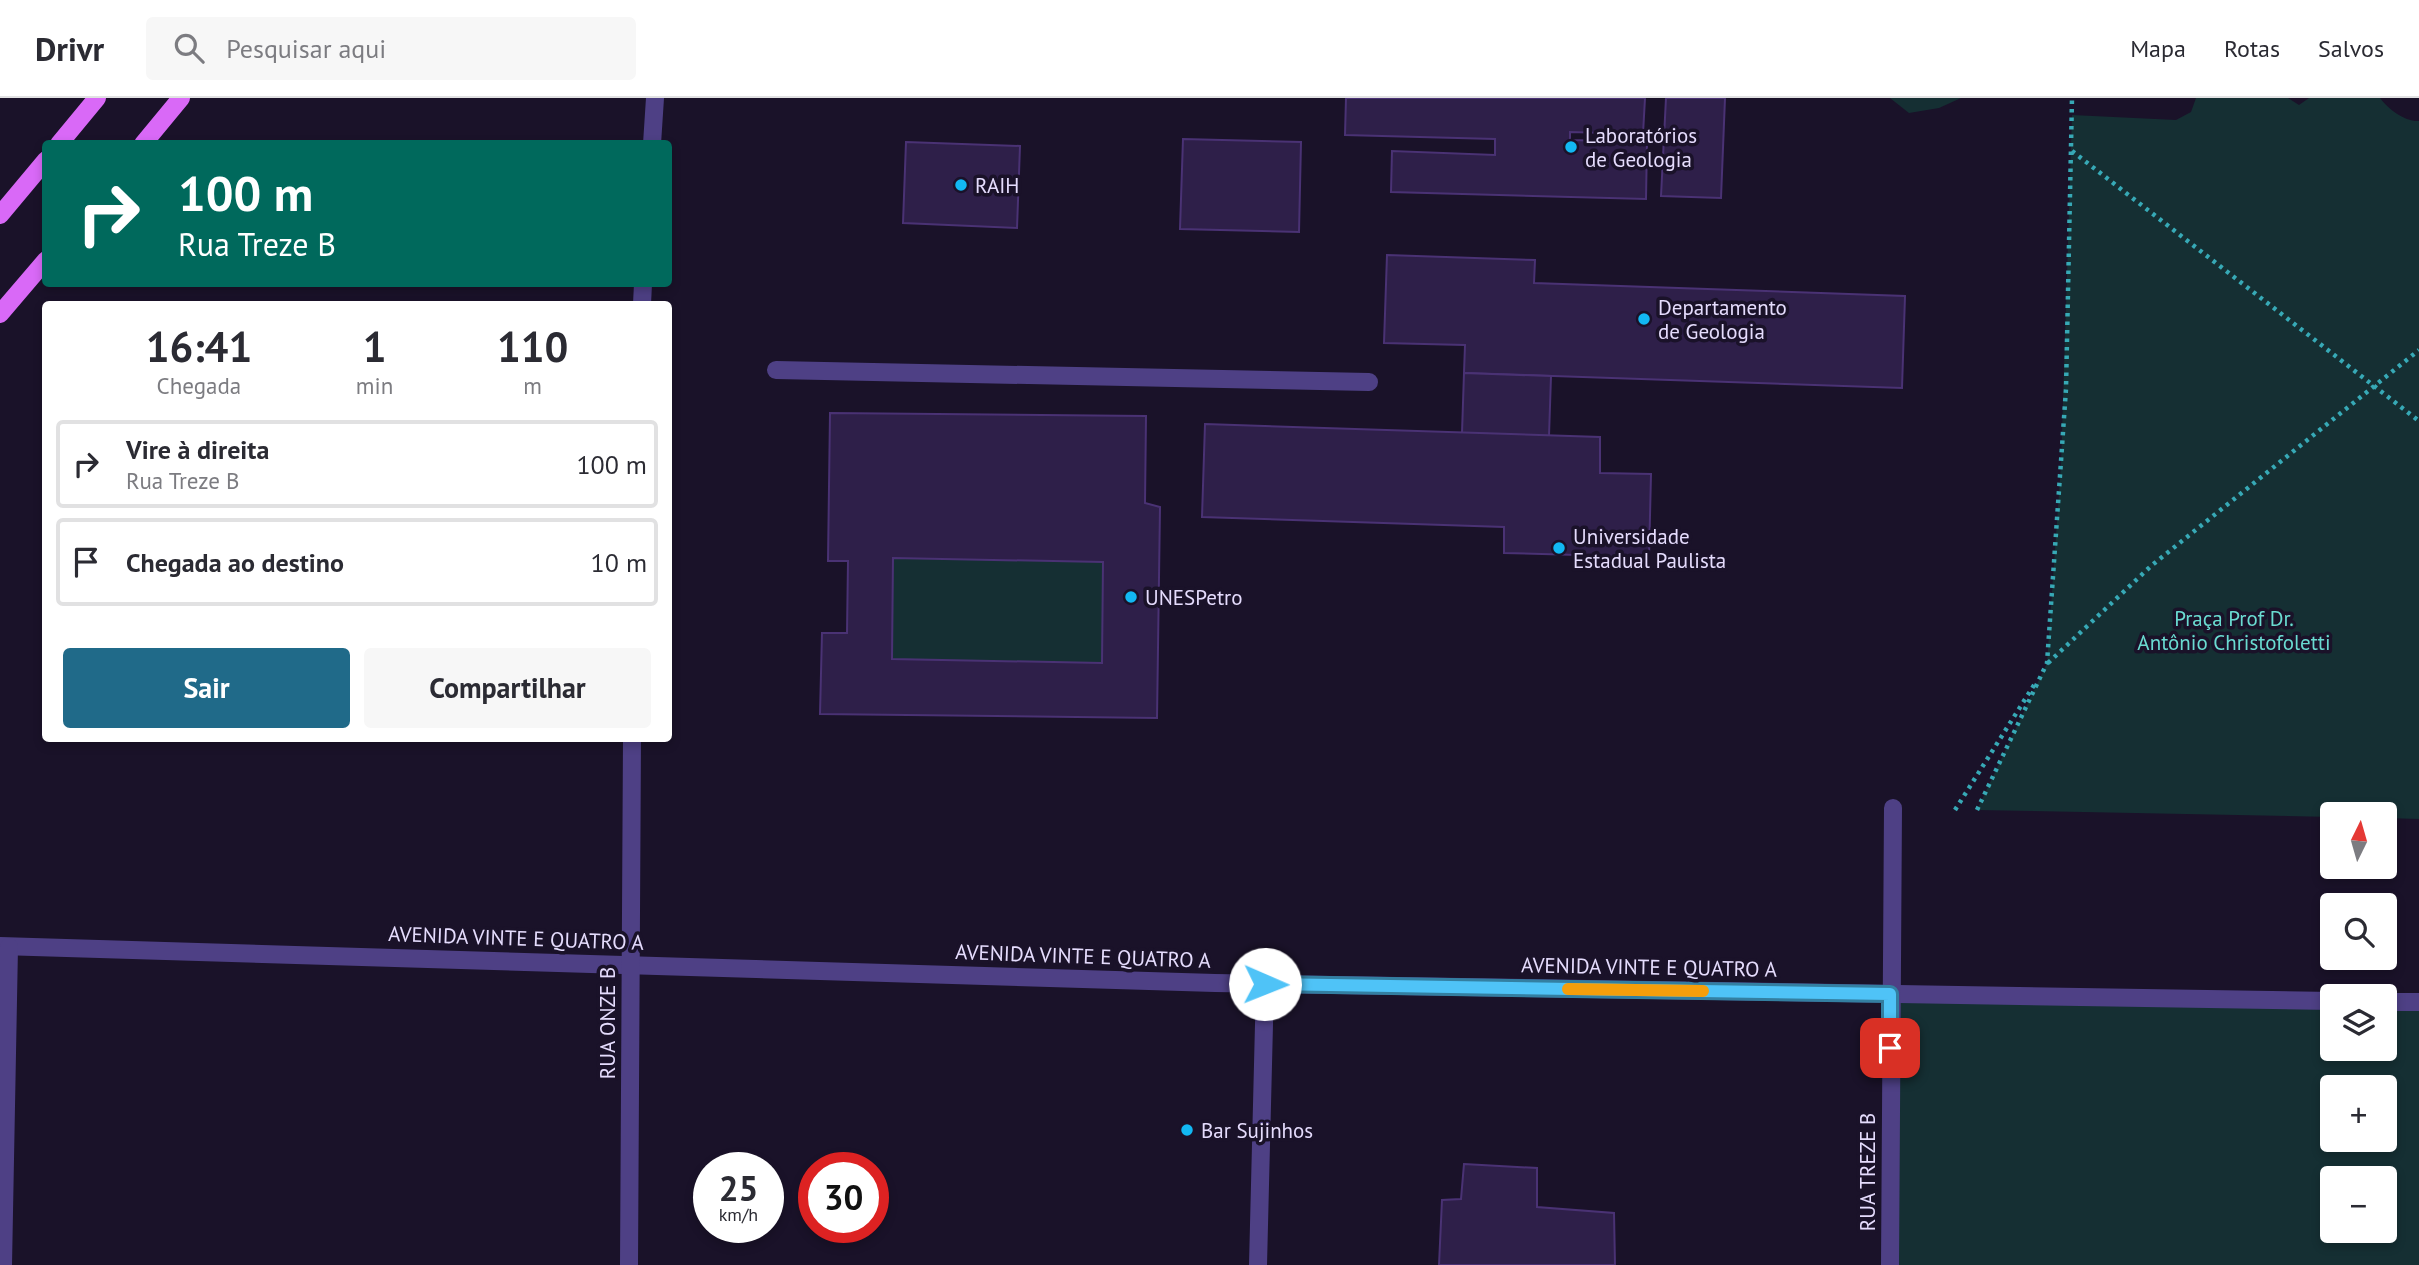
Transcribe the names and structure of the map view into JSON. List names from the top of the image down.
{
  "streets": {
    "street": ["AVENIDA VINTE E QUATRO A", "RUA ONZE B", "RUA TREZE B"]
  },
  "crossings": [
    ["AVENIDA VINTE E QUATRO A", "RUA ONZE B"],
    ["AVENIDA VINTE E QUATRO A", "RUA TREZE B"]
  ],
  "parks": ["Praça Prof Dr. Antônio Christofoletti"],
  "places": [
    "Laboratórios de Geologia",
    "RAIH",
    "Departamento de Geologia",
    "Universidade Estadual Paulista",
    "UNESPetro",
    "Bar Sujinhos"
  ],
  "north": "top",
  "page": {
    "header": "Drivr",
    "search": "Pesquisar aqui",
    "nav": ["Mapa", "Rotas", "Salvos"],
    "turn": ["100 m", "Rua Treze B"],
    "eta": [
      "16:41",
      "Chegada",
      "1",
      "min",
      "110",
      "m"
    ],
    "list": [
      {
        "name": "Vire à direita",
        "note": "Rua Treze B",
        "value": "100 m"
      },
      {
        "name": "Chegada ao destino",
        "value": "10 m"
      }
    ],
    "buttons": ["Sair", "Compartilhar"],
    "map_buttons": ["+", "−"],
    "speed": "25 km/h",
    "limit": "30"
  }
}
